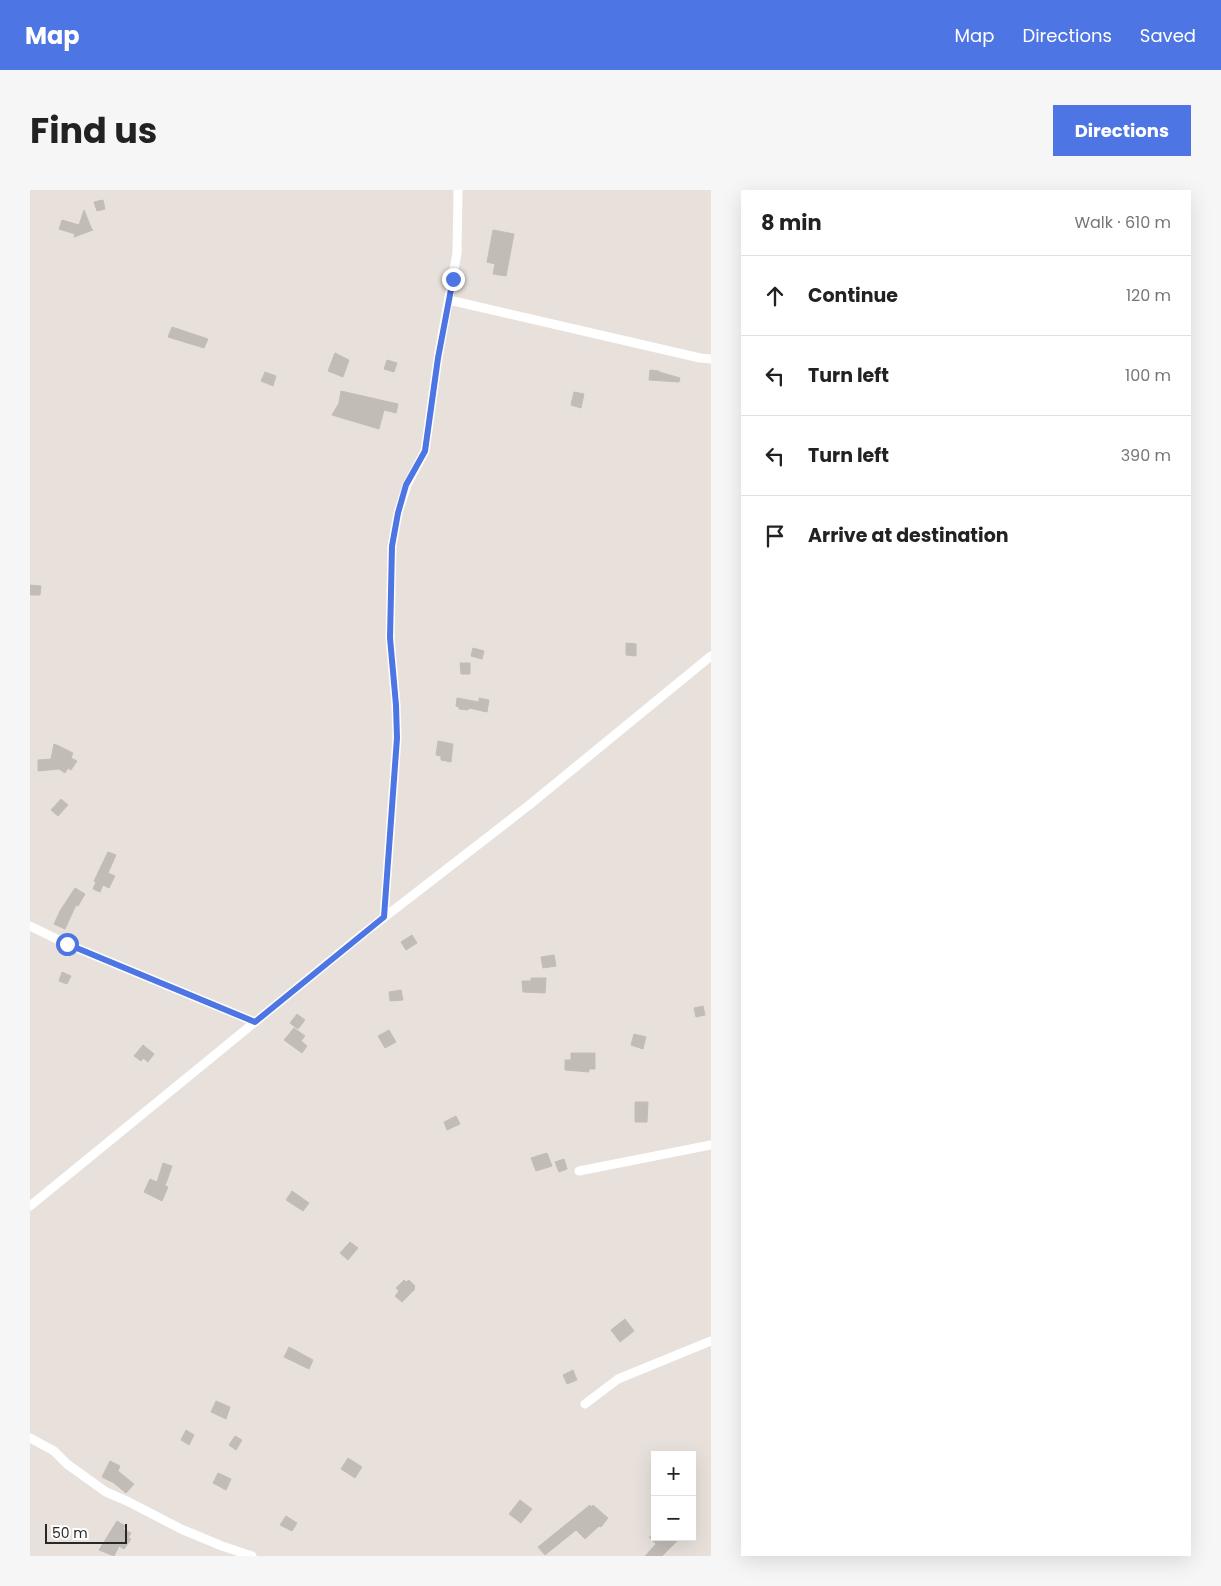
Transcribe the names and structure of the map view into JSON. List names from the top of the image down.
{
  "scale_bar": "50 m",
  "page": {
    "header": "Map",
    "nav": ["Map", "Directions", "Saved"],
    "title": "Find us",
    "buttons": "Directions",
    "heading": ["8 min", "Walk · 610 m"],
    "list": [
      ["Continue", "120 m"],
      ["Turn left", "100 m"],
      ["Turn left", "390 m"],
      "Arrive at destination"
    ],
    "map_buttons": ["+", "−"],
    "scale": "50 m"
  }
}
